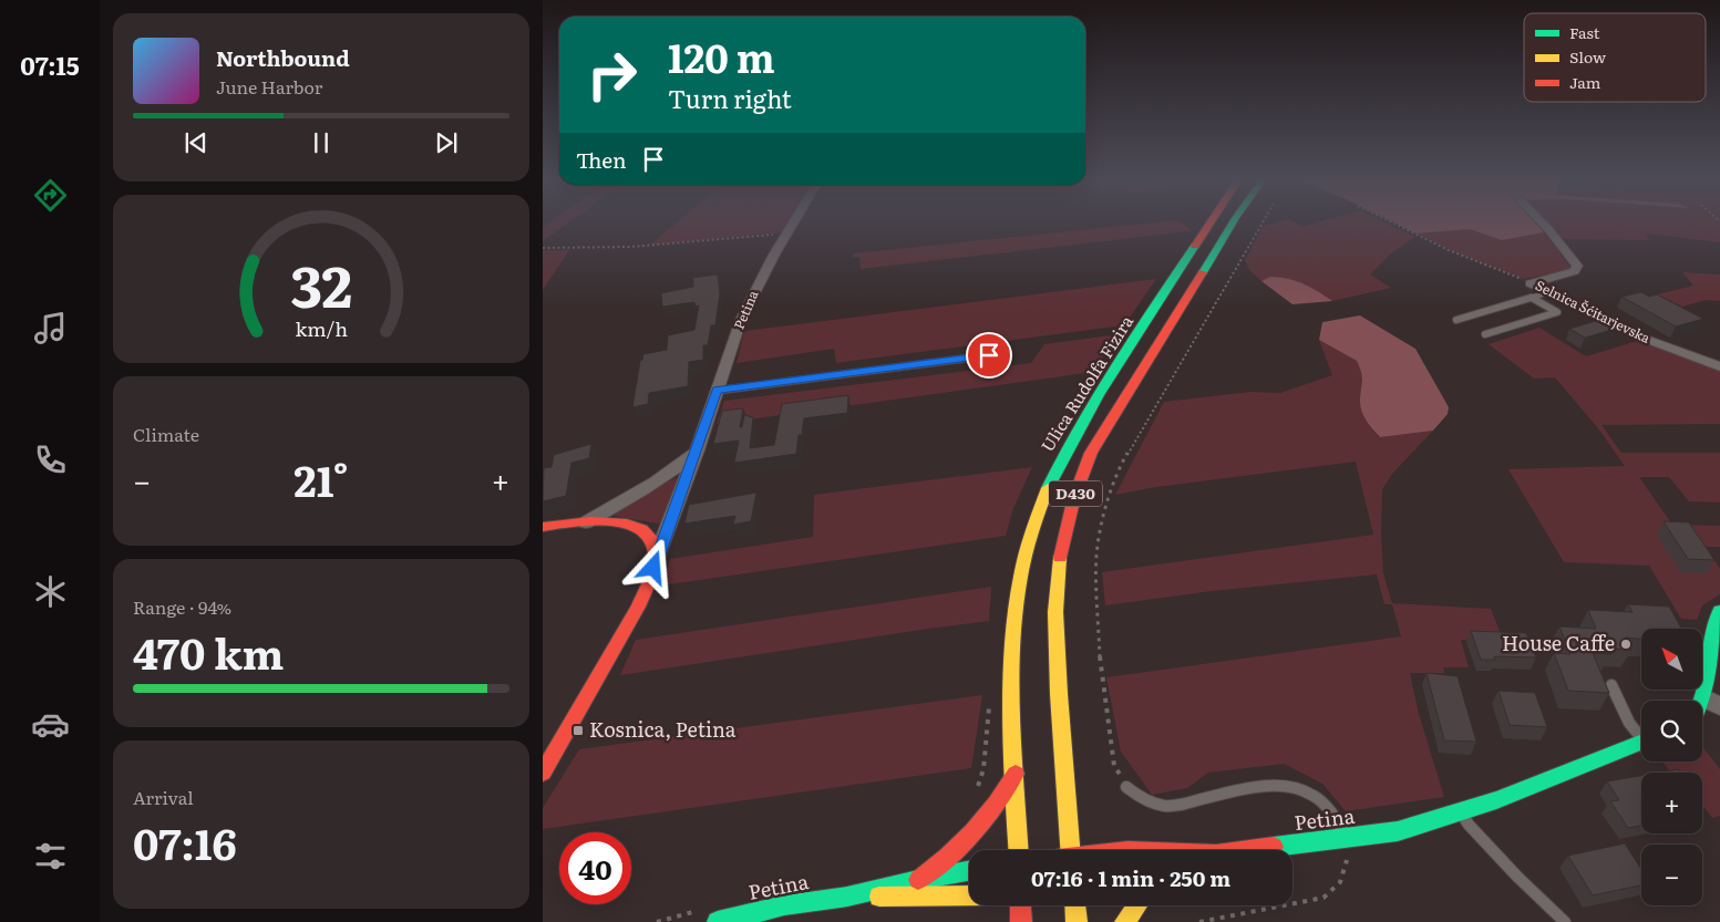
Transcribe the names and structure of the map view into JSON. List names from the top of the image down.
{
  "streets": {
    "main road": ["Petina", "Ulica Rudolfa Fizira", "D430"],
    "street": ["Selnica Šćitarjevska"]
  },
  "places": {
    "other": ["House Caffe"],
    "transit": ["Kosnica, Petina"]
  },
  "legend": ["Fast", "Slow", "Jam"],
  "north": "top left",
  "page": {
    "tabs": "07:15",
    "turn": ["120 m", "Turn right"],
    "song": ["Northbound", "June Harbor"],
    "then": "Then",
    "tile": [
      "Climate",
      ["Range · 94%", "470 km"],
      ["Arrival", "07:16"]
    ],
    "heat": ["−", "21°", "+"],
    "map_buttons": ["+", "−"],
    "limit": "40",
    "trip": "07:16 · 1 min · 250 m",
    "gauge": ["32", "km/h"]
  }
}
